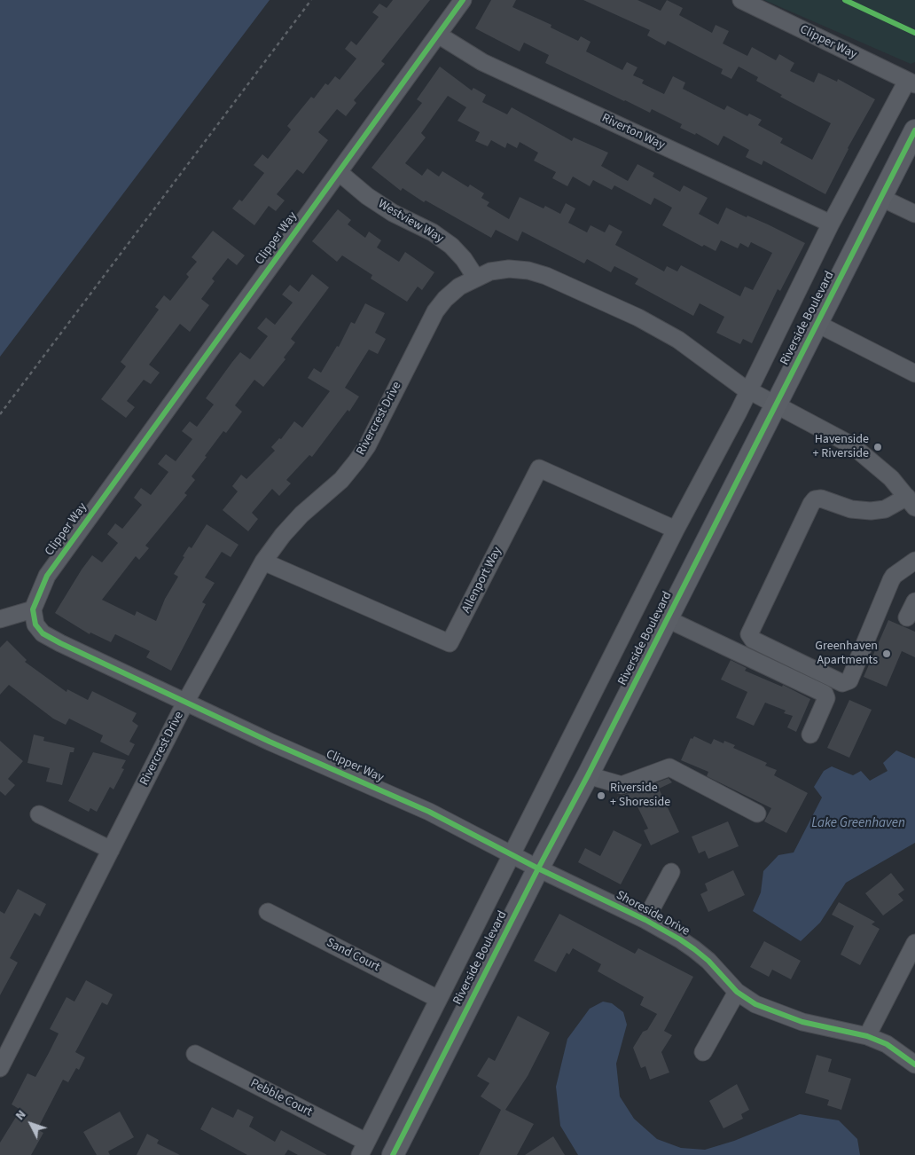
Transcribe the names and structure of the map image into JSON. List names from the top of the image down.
{
  "streets": {
    "main road": ["Riverside Boulevard"],
    "street": [
      "Clipper Way",
      "Riverton Way",
      "Westview Way",
      "Rivercrest Drive",
      "Allenport Way",
      "Shoreside Drive",
      "Sand Court",
      "Pebble Court"
    ]
  },
  "crossings": [
    ["Clipper Way", "Riverton Way"],
    ["Clipper Way", "Westview Way"],
    ["Clipper Way", "Riverside Boulevard"],
    ["Clipper Way", "Rivercrest Drive"],
    ["Clipper Way", "Shoreside Drive"],
    ["Westview Way", "Rivercrest Drive"],
    ["Riverside Boulevard", "Rivercrest Drive"],
    ["Riverside Boulevard", "Shoreside Drive"],
    ["Rivercrest Drive", "Allenport Way"]
  ],
  "water": ["Lake Greenhaven"],
  "places": ["Havenside + Riverside", "Greenhaven Apartments", "Riverside + Shoreside"],
  "north": "top left"
}
